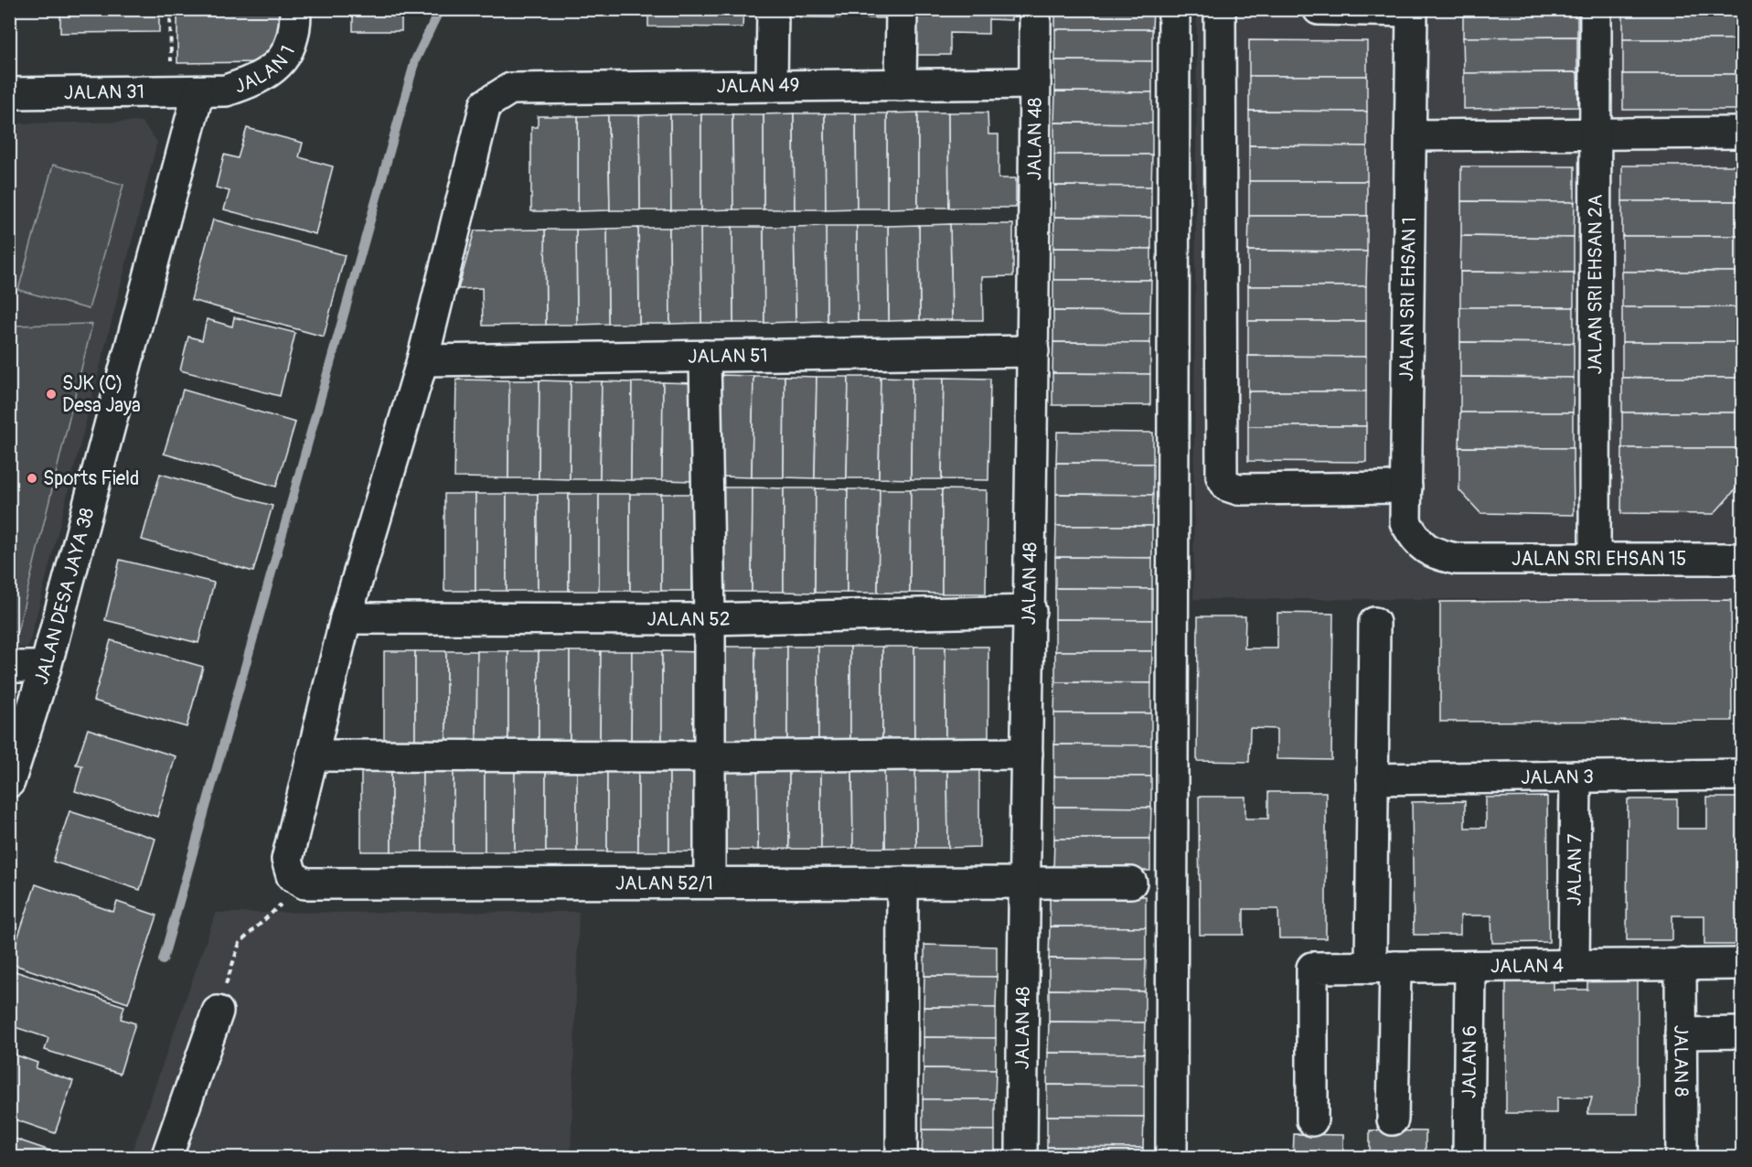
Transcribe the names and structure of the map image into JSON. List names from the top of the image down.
{
  "streets": {
    "street": [
      "JALAN 1",
      "JALAN 49",
      "JALAN 31",
      "JALAN 48",
      "JALAN SRI EHSAN 2A",
      "JALAN SRI EHSAN 1",
      "JALAN 51",
      "JALAN SRI EHSAN 15",
      "JALAN DESA JAYA 38",
      "JALAN 52",
      "JALAN 3",
      "JALAN 7",
      "JALAN 52/1",
      "JALAN 4",
      "JALAN 8",
      "JALAN 6"
    ]
  },
  "crossings": [
    ["JALAN 1", "JALAN 31"],
    ["JALAN 1", "JALAN DESA JAYA 38"],
    ["JALAN 49", "JALAN 48"],
    ["JALAN 49", "JALAN 51"],
    ["JALAN 31", "JALAN DESA JAYA 38"],
    ["JALAN 48", "JALAN 51"],
    ["JALAN 48", "JALAN 52"],
    ["JALAN 48", "JALAN 52/1"],
    ["JALAN SRI EHSAN 2A", "JALAN SRI EHSAN 15"],
    ["JALAN SRI EHSAN 1", "JALAN SRI EHSAN 15"],
    ["JALAN 3", "JALAN 7"],
    ["JALAN 7", "JALAN 4"],
    ["JALAN 4", "JALAN 8"],
    ["JALAN 4", "JALAN 6"]
  ],
  "places": ["SJK (C) Desa Jaya", "Sports Field"]
}
